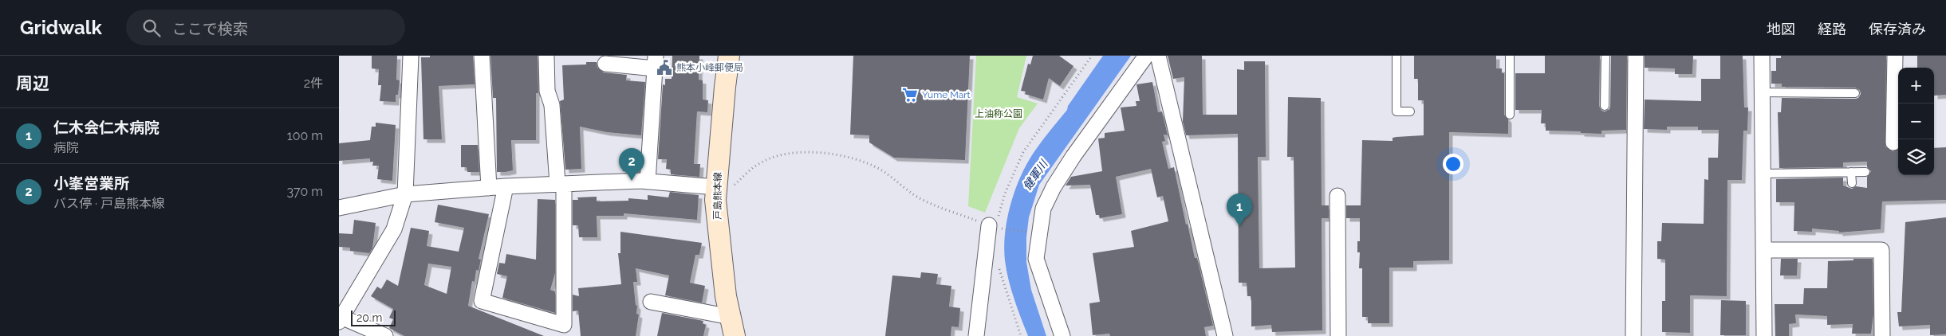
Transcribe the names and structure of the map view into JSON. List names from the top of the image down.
{
  "streets": {
    "main road": ["戸島熊本線"]
  },
  "water": ["健軍川"],
  "parks": ["上油称公園"],
  "places": {
    "public building": ["熊本小峰郵便局"],
    "supermarket": ["Yume Mart"]
  },
  "scale_bar": "20 m",
  "page": {
    "header": "Gridwalk",
    "search": "ここで検索",
    "nav": ["地図", "経路", "保存済み"],
    "heading": ["周辺", "2件"],
    "map_buttons": ["+", "−"],
    "list": [
      {
        "mark": "1",
        "name": "仁木会仁木病院",
        "note": "病院",
        "value": "100 m"
      },
      {
        "mark": "2",
        "name": "小峯営業所",
        "note": "バス停 · 戸島熊本線",
        "value": "370 m"
      }
    ],
    "pins": ["2", "1"],
    "scale": "20 m"
  }
}
